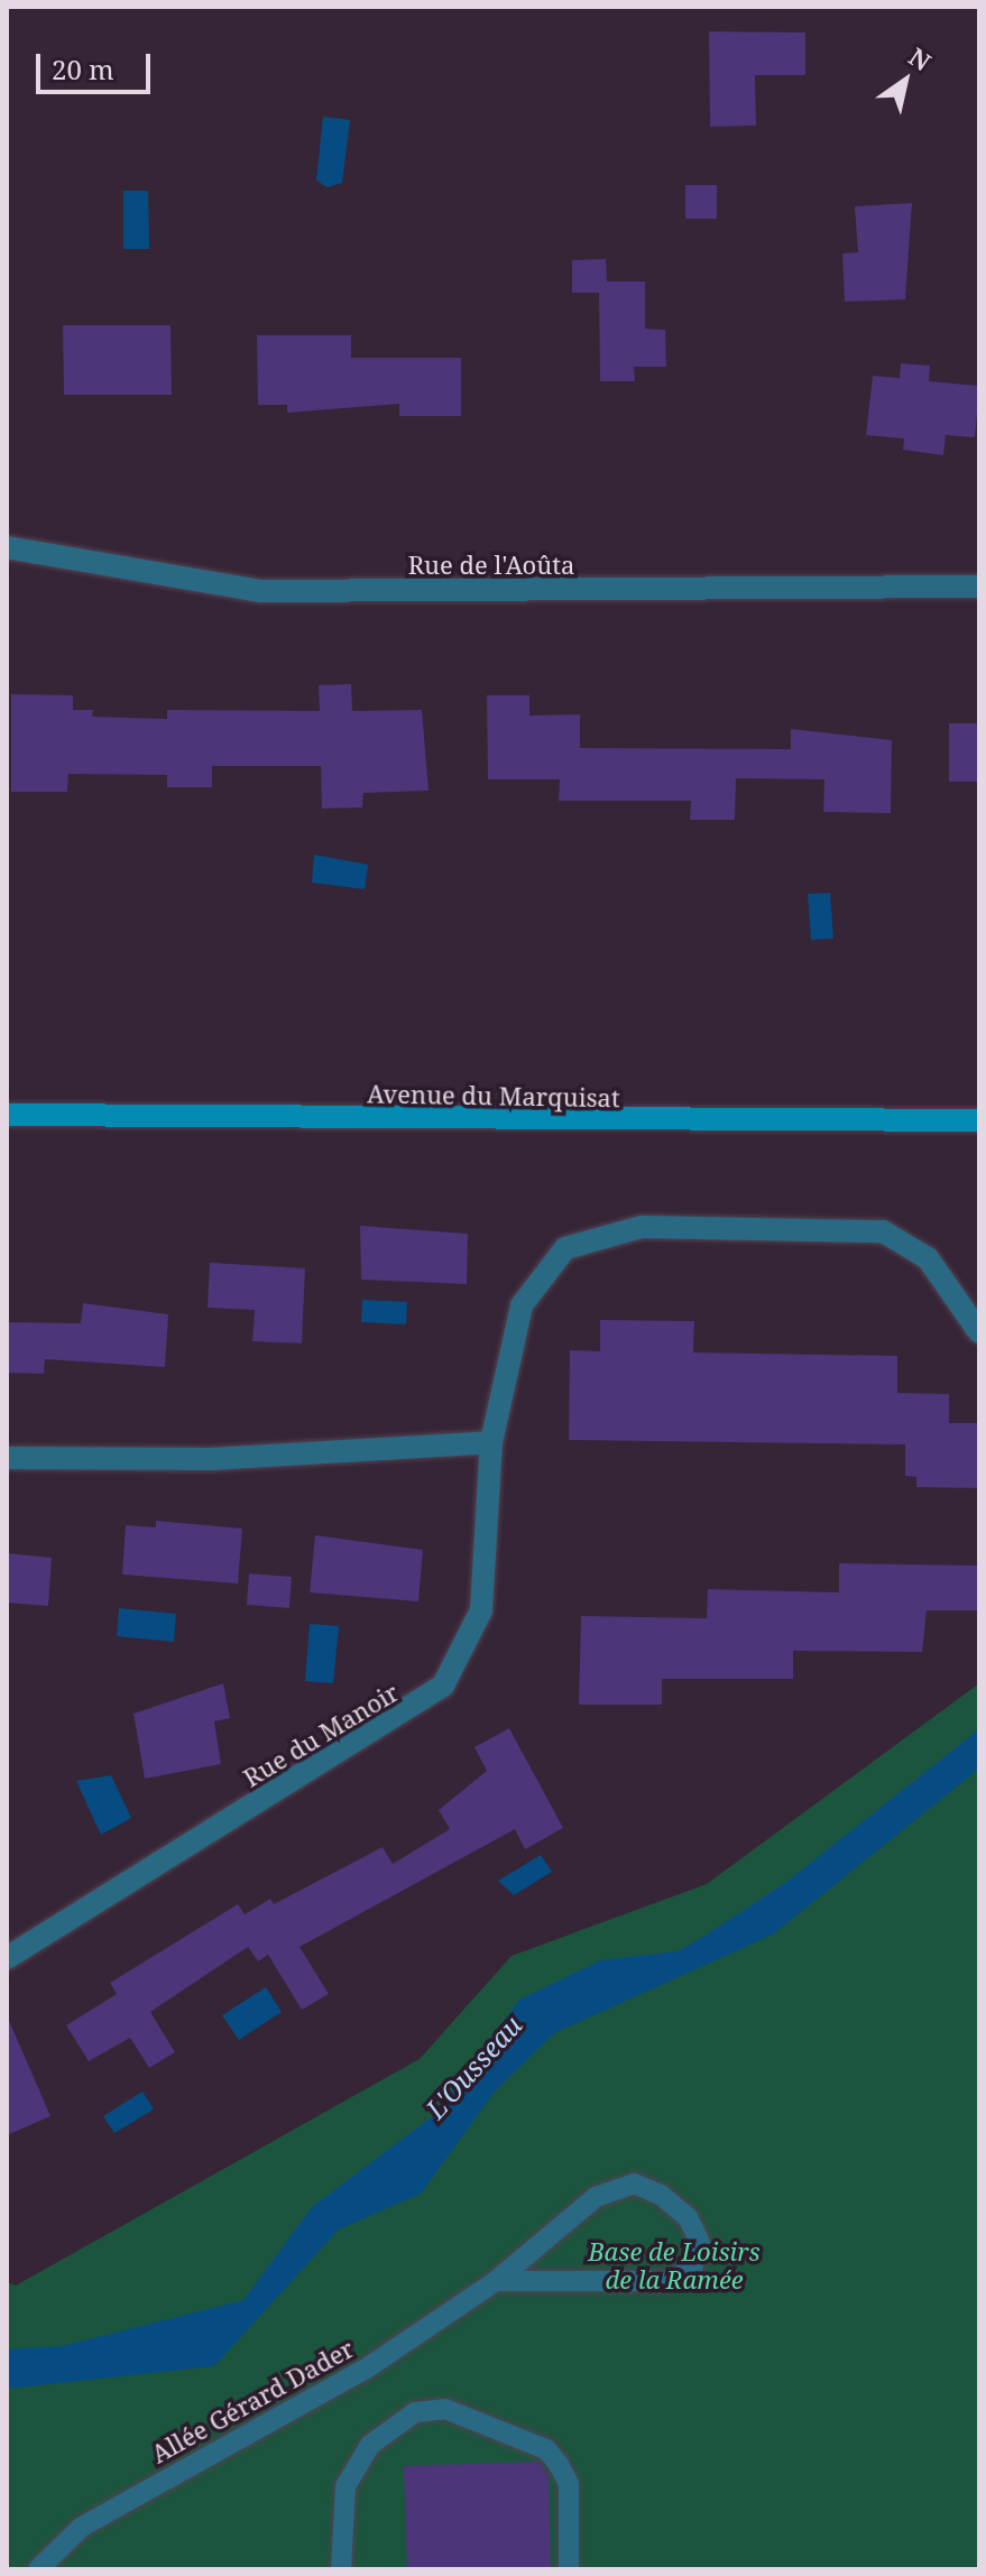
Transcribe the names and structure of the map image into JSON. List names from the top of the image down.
{
  "streets": {
    "main road": ["Avenue du Marquisat"],
    "street": ["Rue de l'Aoûta", "Rue du Manoir"],
    "lane": ["Allée Gérard Dader"]
  },
  "water": ["L'Ousseau"],
  "parks": ["Base de Loisirs de la Ramée"],
  "scale_bar": "20 m",
  "north": "top right"
}
